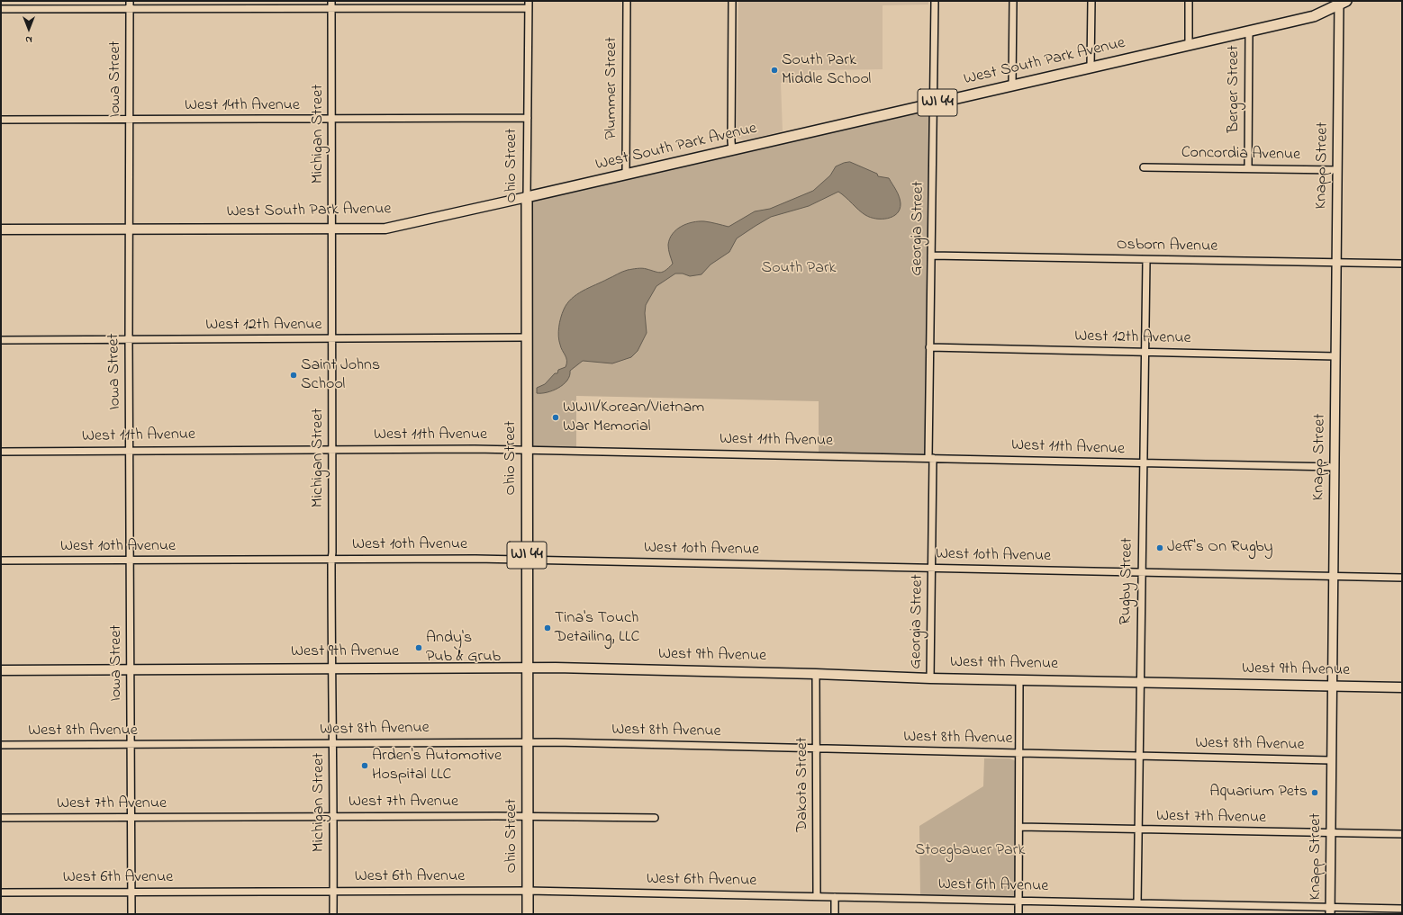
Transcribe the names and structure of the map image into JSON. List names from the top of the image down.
{
  "streets": {
    "main road": [
      "West South Park Avenue",
      "WI 44",
      "Ohio Street",
      "West 9th Avenue"
    ],
    "street": [
      "Iowa Street",
      "Plummer Street",
      "Berger Street",
      "West 14th Avenue",
      "Michigan Street",
      "Concordia Avenue",
      "Knapp Street",
      "Georgia Street",
      "Osborn Avenue",
      "West 12th Avenue",
      "West 11th Avenue",
      "West 10th Avenue",
      "Rugby Street",
      "West 8th Avenue",
      "Dakota Street",
      "West 7th Avenue",
      "West 6th Avenue"
    ]
  },
  "crossings": [
    ["West South Park Avenue", "Iowa Street"],
    ["West South Park Avenue", "Plummer Street"],
    ["West South Park Avenue", "Berger Street"],
    ["West South Park Avenue", "Michigan Street"],
    ["West South Park Avenue", "Ohio Street"],
    ["West South Park Avenue", "Knapp Street"],
    ["West South Park Avenue", "Georgia Street"],
    ["Iowa Street", "West 14th Avenue"],
    ["Iowa Street", "West 12th Avenue"],
    ["Iowa Street", "West 11th Avenue"],
    ["Iowa Street", "West 10th Avenue"],
    ["Iowa Street", "West 9th Avenue"],
    ["Iowa Street", "West 8th Avenue"],
    ["Iowa Street", "West 7th Avenue"],
    ["Iowa Street", "West 6th Avenue"],
    ["Berger Street", "Concordia Avenue"],
    ["West 14th Avenue", "Michigan Street"],
    ["West 14th Avenue", "Ohio Street"],
    ["Michigan Street", "West 12th Avenue"],
    ["Michigan Street", "West 11th Avenue"],
    ["Michigan Street", "West 10th Avenue"],
    ["Michigan Street", "West 9th Avenue"],
    ["Michigan Street", "West 8th Avenue"],
    ["Michigan Street", "West 7th Avenue"],
    ["Michigan Street", "West 6th Avenue"],
    ["Concordia Avenue", "Knapp Street"],
    ["Ohio Street", "West 12th Avenue"],
    ["Ohio Street", "West 11th Avenue"],
    ["Ohio Street", "West 10th Avenue"],
    ["Ohio Street", "West 9th Avenue"],
    ["Ohio Street", "West 8th Avenue"],
    ["Ohio Street", "West 7th Avenue"],
    ["Ohio Street", "West 6th Avenue"],
    ["Knapp Street", "Osborn Avenue"],
    ["Knapp Street", "West 12th Avenue"],
    ["Knapp Street", "West 11th Avenue"],
    ["Knapp Street", "West 10th Avenue"],
    ["Knapp Street", "West 9th Avenue"],
    ["Knapp Street", "West 8th Avenue"],
    ["Knapp Street", "West 7th Avenue"],
    ["Knapp Street", "West 6th Avenue"],
    ["Georgia Street", "Osborn Avenue"],
    ["Georgia Street", "West 12th Avenue"],
    ["Georgia Street", "West 11th Avenue"],
    ["Georgia Street", "West 10th Avenue"],
    ["Georgia Street", "West 9th Avenue"],
    ["Osborn Avenue", "Rugby Street"],
    ["West 12th Avenue", "Rugby Street"],
    ["West 11th Avenue", "Rugby Street"],
    ["West 10th Avenue", "Rugby Street"],
    ["Rugby Street", "West 9th Avenue"],
    ["Rugby Street", "West 8th Avenue"],
    ["Rugby Street", "West 7th Avenue"],
    ["Rugby Street", "West 6th Avenue"],
    ["West 9th Avenue", "Dakota Street"],
    ["West 8th Avenue", "Dakota Street"],
    ["Dakota Street", "West 6th Avenue"]
  ],
  "parks": ["South Park", "Stoegbauer Park"],
  "places": [
    "South Park Middle School",
    "Saint Johns School",
    "WWII/Korean/Vietnam War Memorial",
    "Jeff's On Rugby",
    "Tina's Touch Detailing, LLC",
    "Andy's Pub & Grub",
    "Arden's Automotive Hospital LLC",
    "Aquarium Pets"
  ],
  "north": "bottom"
}
